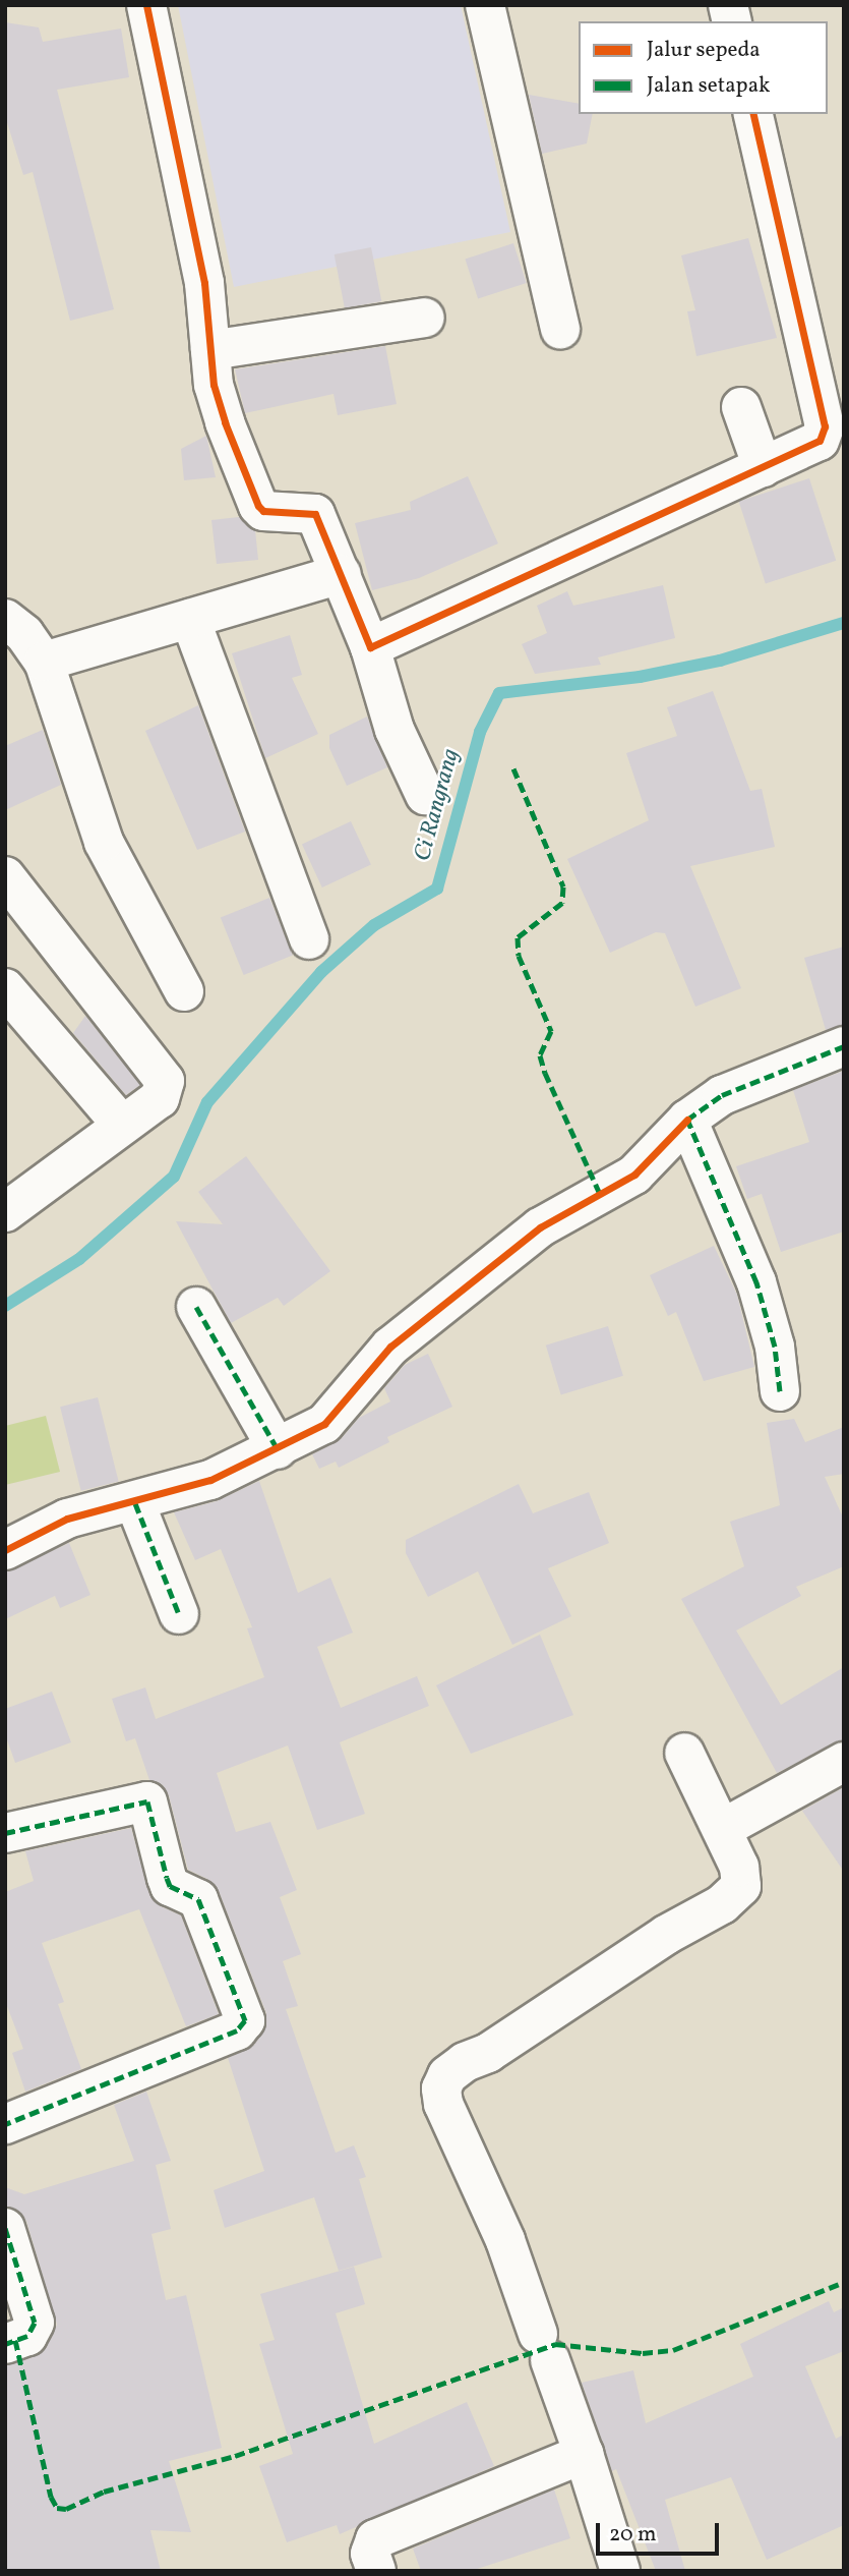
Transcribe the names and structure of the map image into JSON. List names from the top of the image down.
{
  "water": ["Ci Rangrang"],
  "legend": ["Jalur sepeda", "Jalan setapak"],
  "scale_bar": "20 m"
}
